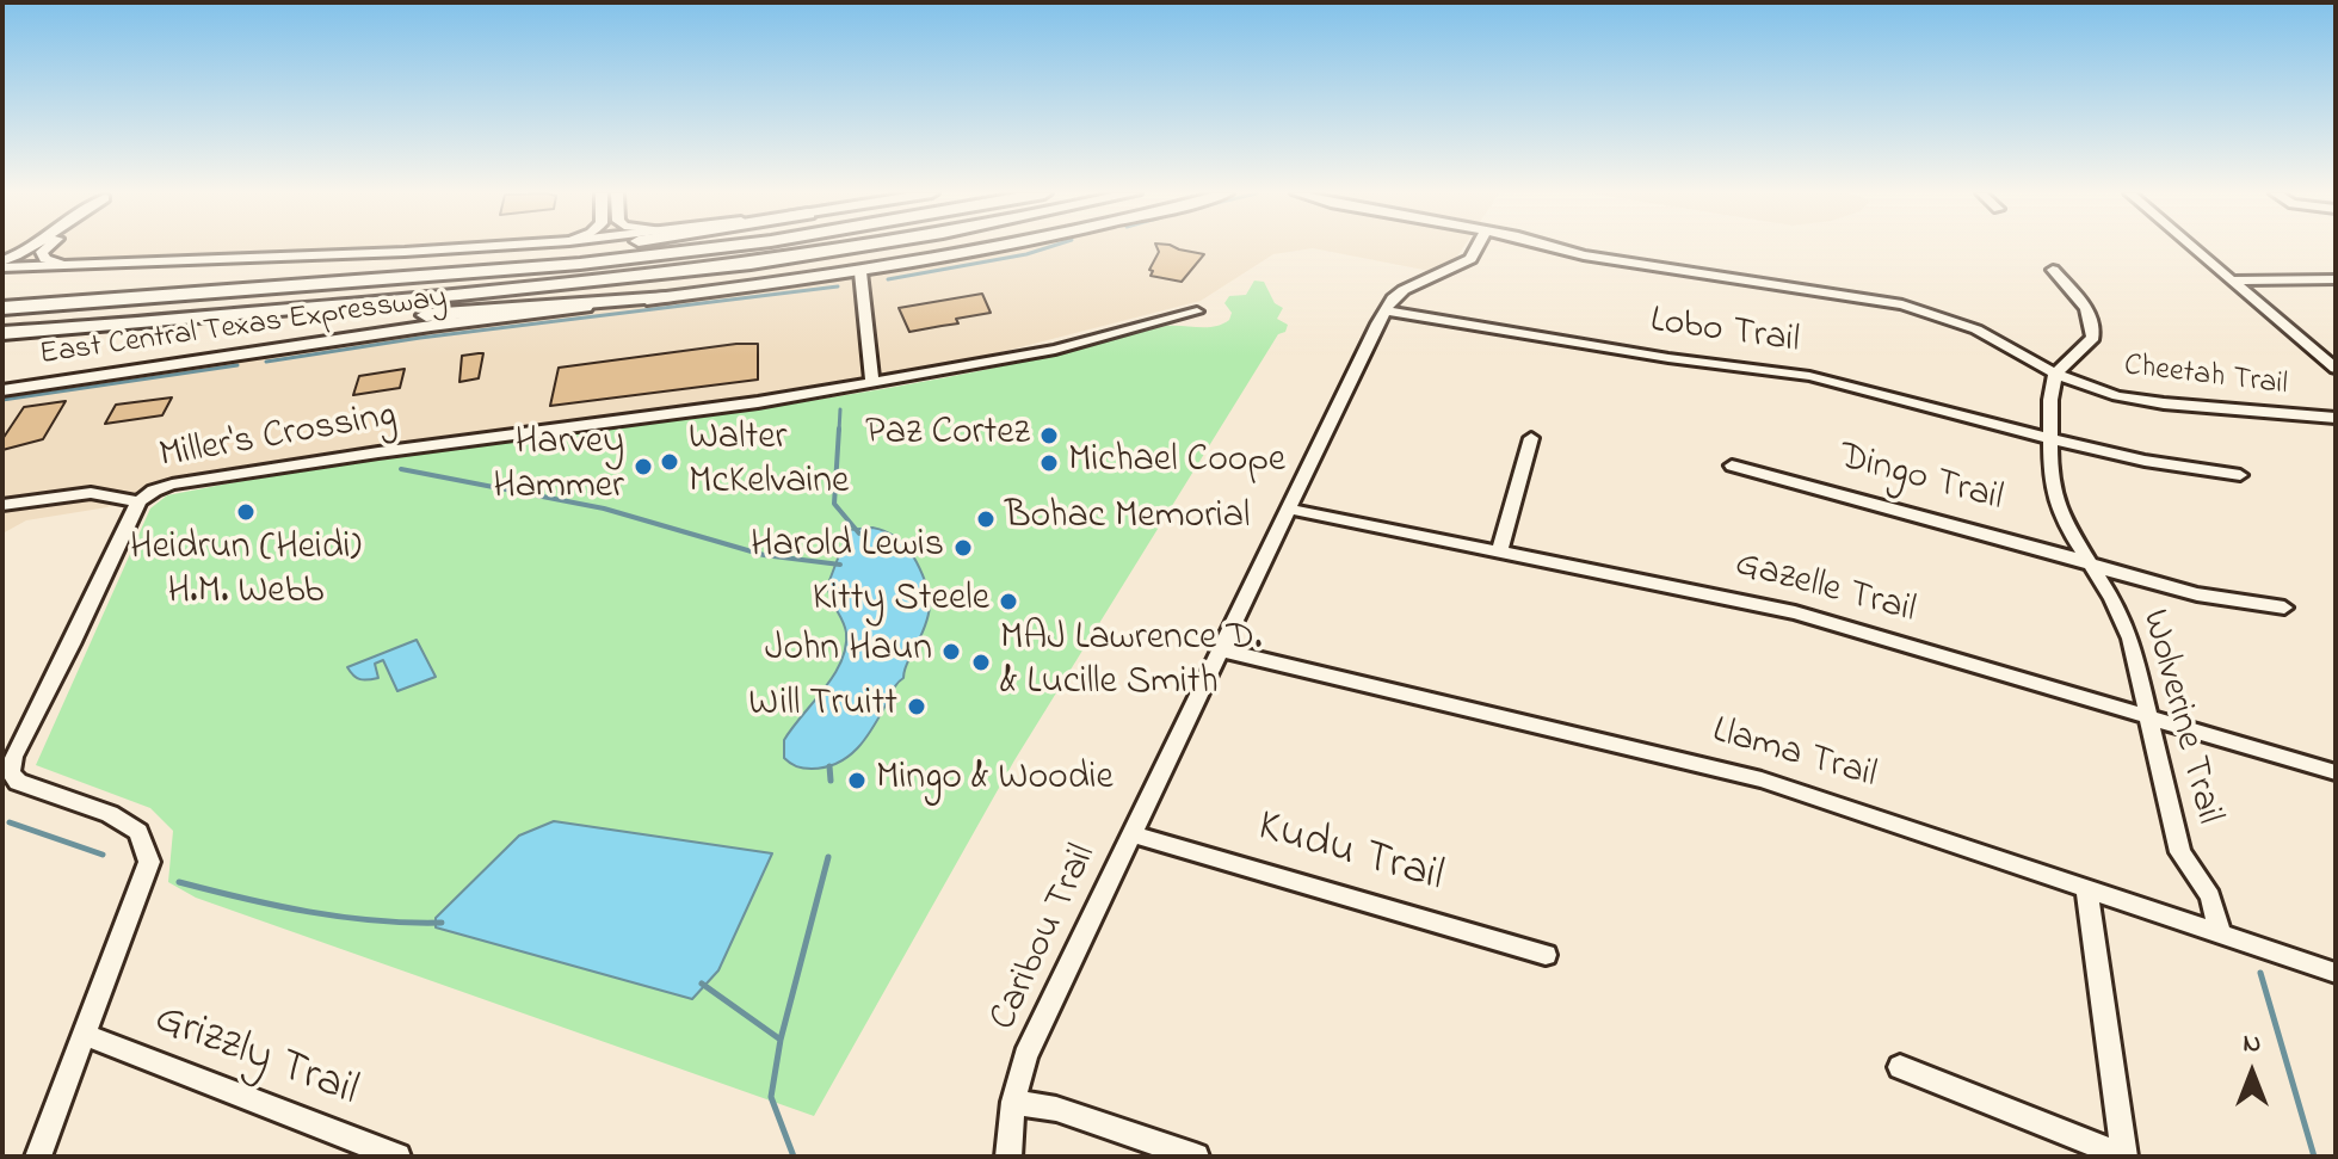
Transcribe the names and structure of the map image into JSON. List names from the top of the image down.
{
  "streets": {
    "main road": ["East Central Texas Expressway"],
    "street": [
      "Lobo Trail",
      "Cheetah Trail",
      "Miller's Crossing",
      "Dingo Trail",
      "Gazelle Trail",
      "Wolverine Trail",
      "Llama Trail",
      "Kudu Trail",
      "Caribou Trail",
      "Grizzly Trail"
    ]
  },
  "crossings": [
    ["Lobo Trail", "Wolverine Trail"],
    ["Lobo Trail", "Caribou Trail"],
    ["Cheetah Trail", "Wolverine Trail"],
    ["Miller's Crossing", "Grizzly Trail"],
    ["Dingo Trail", "Wolverine Trail"],
    ["Gazelle Trail", "Wolverine Trail"],
    ["Gazelle Trail", "Caribou Trail"],
    ["Wolverine Trail", "Llama Trail"],
    ["Llama Trail", "Caribou Trail"],
    ["Kudu Trail", "Caribou Trail"]
  ],
  "places": [
    "Paz Cortez",
    "Walter McKelvaine",
    "Michael Coope",
    "Harvey Hammer",
    "Heidrun (Heidi) H.M. Webb",
    "Bohac Memorial",
    "Harold Lewis",
    "Kitty Steele",
    "John Haun",
    "MAJ Lawrence D. & Lucille Smith",
    "Will Truitt",
    "Mingo & Woodie"
  ],
  "north": "top"
}
